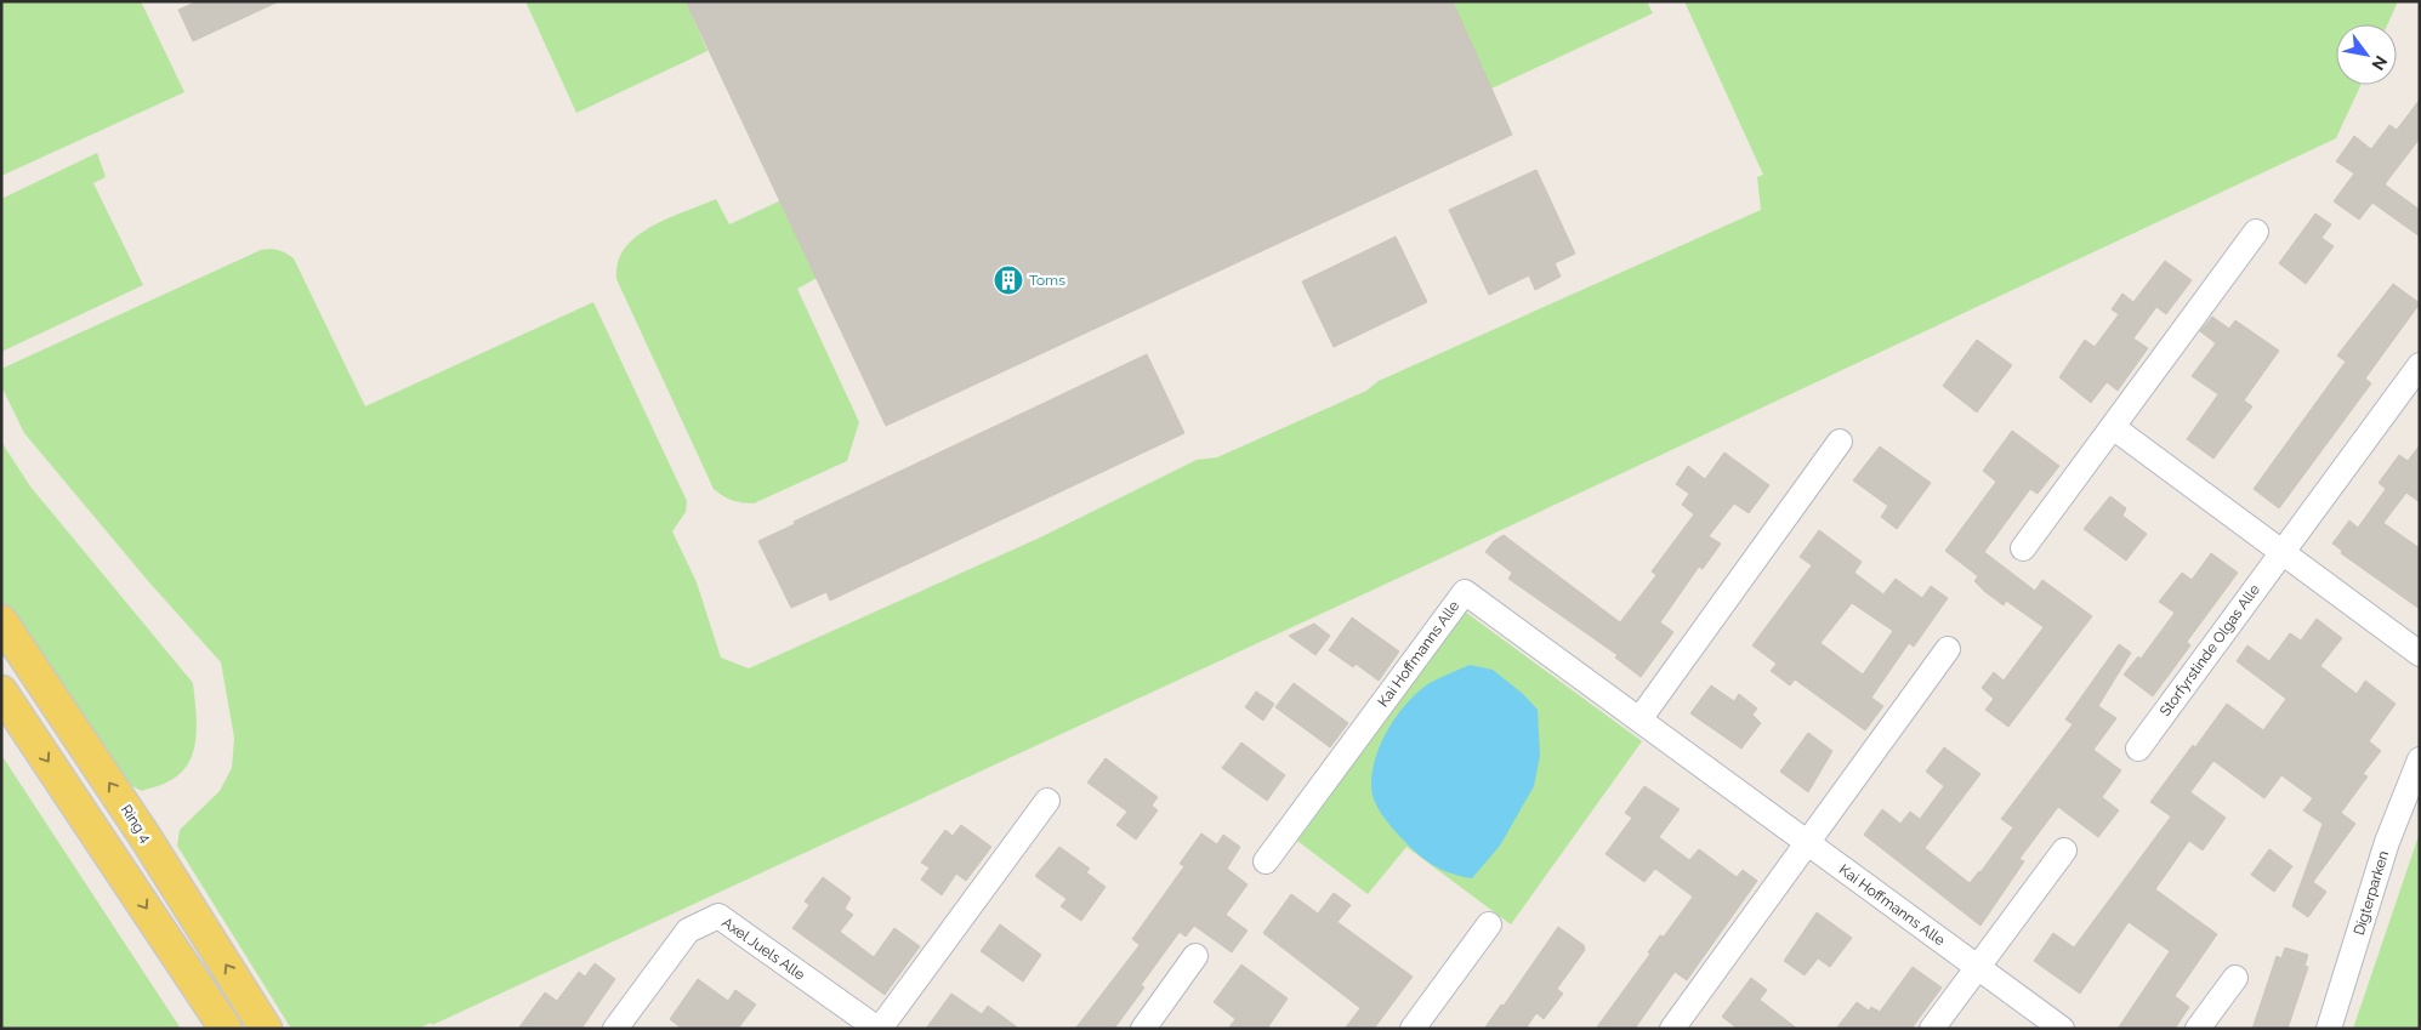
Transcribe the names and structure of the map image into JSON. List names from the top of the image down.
{
  "streets": {
    "main road": ["Ring 4"],
    "street": [
      "Storfyrstinde Olgas Alle",
      "Kai Hoffmanns Alle",
      "Digterparken",
      "Axel Juels Alle"
    ]
  },
  "places": {
    "building": ["Toms"]
  },
  "north": "bottom right"
}
